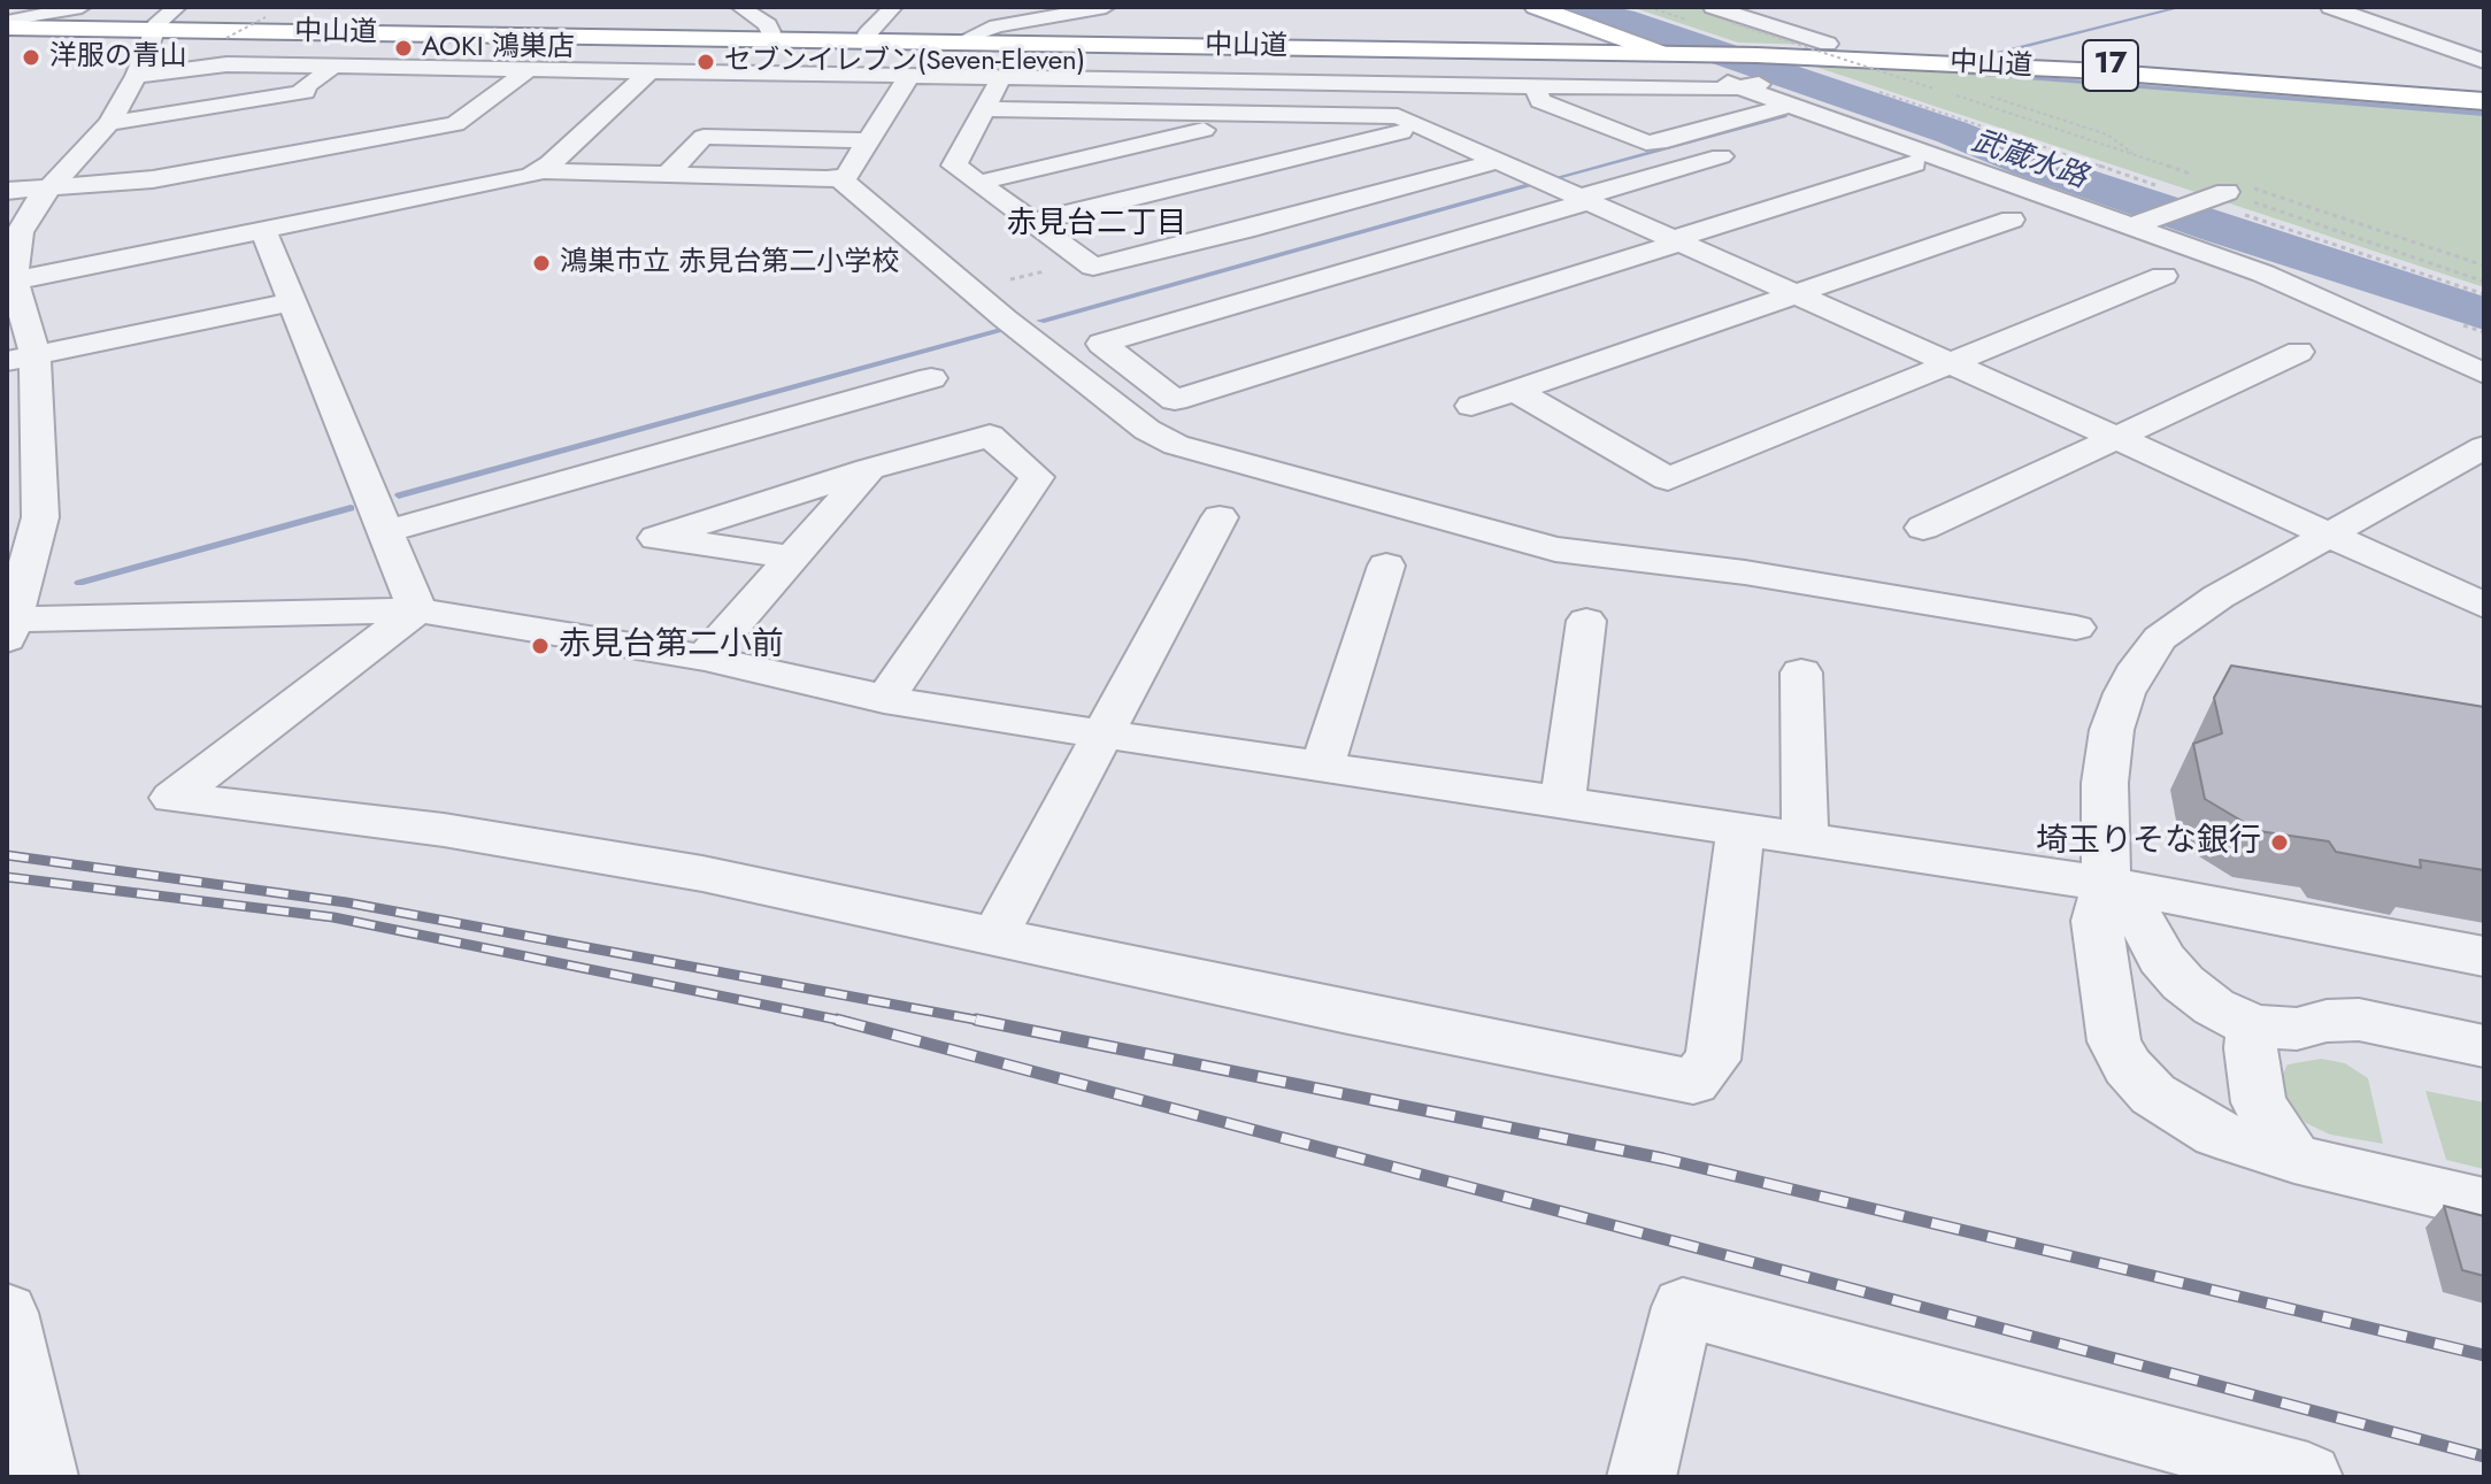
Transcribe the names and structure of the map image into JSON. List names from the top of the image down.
{
  "streets": {
    "main road": ["中山道", "17"]
  },
  "districts": ["赤見台二丁目"],
  "water": ["武蔵水路"],
  "places": [
    "AOKI 鴻巣店",
    "洋服の青山",
    "セブンイレブン(Seven-Eleven)",
    "鴻巣市立 赤見台第二小学校",
    "赤見台第二小前",
    "埼玉りそな銀行"
  ]
}
